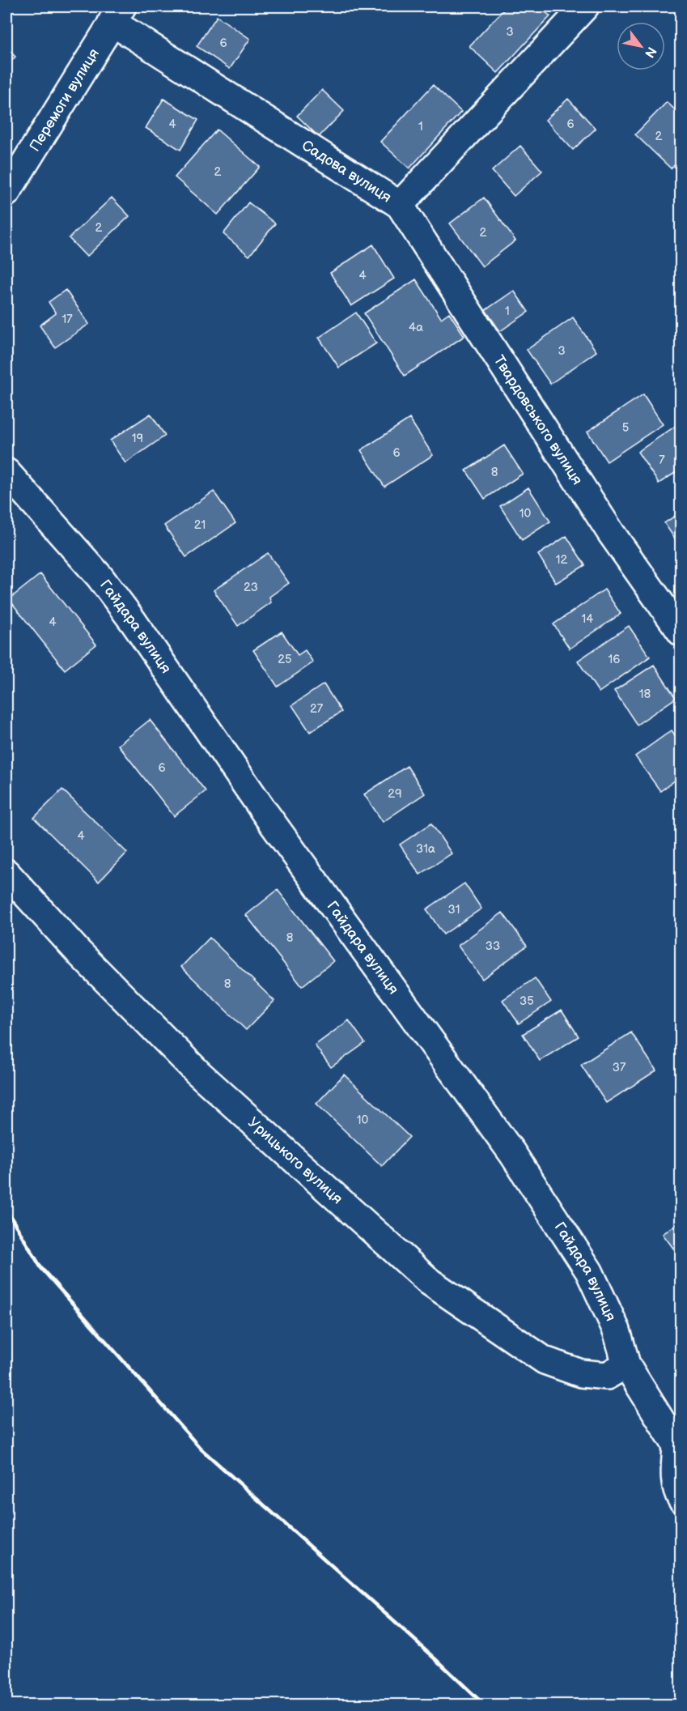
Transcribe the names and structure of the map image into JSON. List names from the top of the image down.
{
  "streets": {
    "street": [
      "Перемоги вулиця",
      "Садова вулиця",
      "Твардовського вулиця",
      "Гайдара вулиця",
      "Урицького вулиця"
    ]
  },
  "crossings": [
    ["Перемоги вулиця", "Садова вулиця"],
    ["Садова вулиця", "Твардовського вулиця"],
    ["Гайдара вулиця", "Урицького вулиця"]
  ],
  "house_numbers": [
    "3",
    "6",
    "4",
    "6",
    "1",
    "2",
    "2",
    "2",
    "2",
    "4",
    "1",
    "17",
    "4а",
    "3",
    "5",
    "19",
    "6",
    "7",
    "8",
    "10",
    "21",
    "12",
    "23",
    "14",
    "4",
    "25",
    "16",
    "18",
    "27",
    "6",
    "29",
    "4",
    "31а",
    "31",
    "8",
    "33",
    "8",
    "35",
    "37",
    "10"
  ],
  "north": "bottom right"
}
